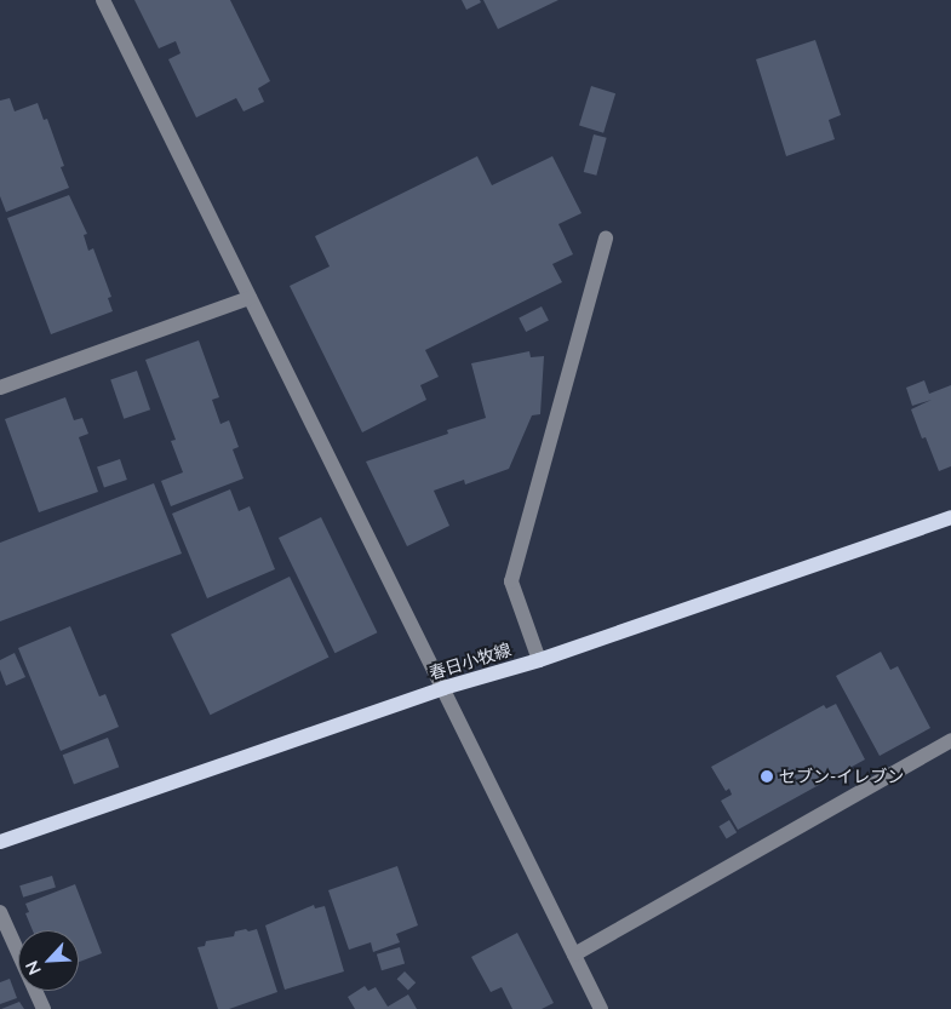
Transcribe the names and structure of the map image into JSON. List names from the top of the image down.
{
  "streets": {
    "main road": ["春日小牧線"]
  },
  "places": ["セブン-イレブン"],
  "north": "bottom left"
}
